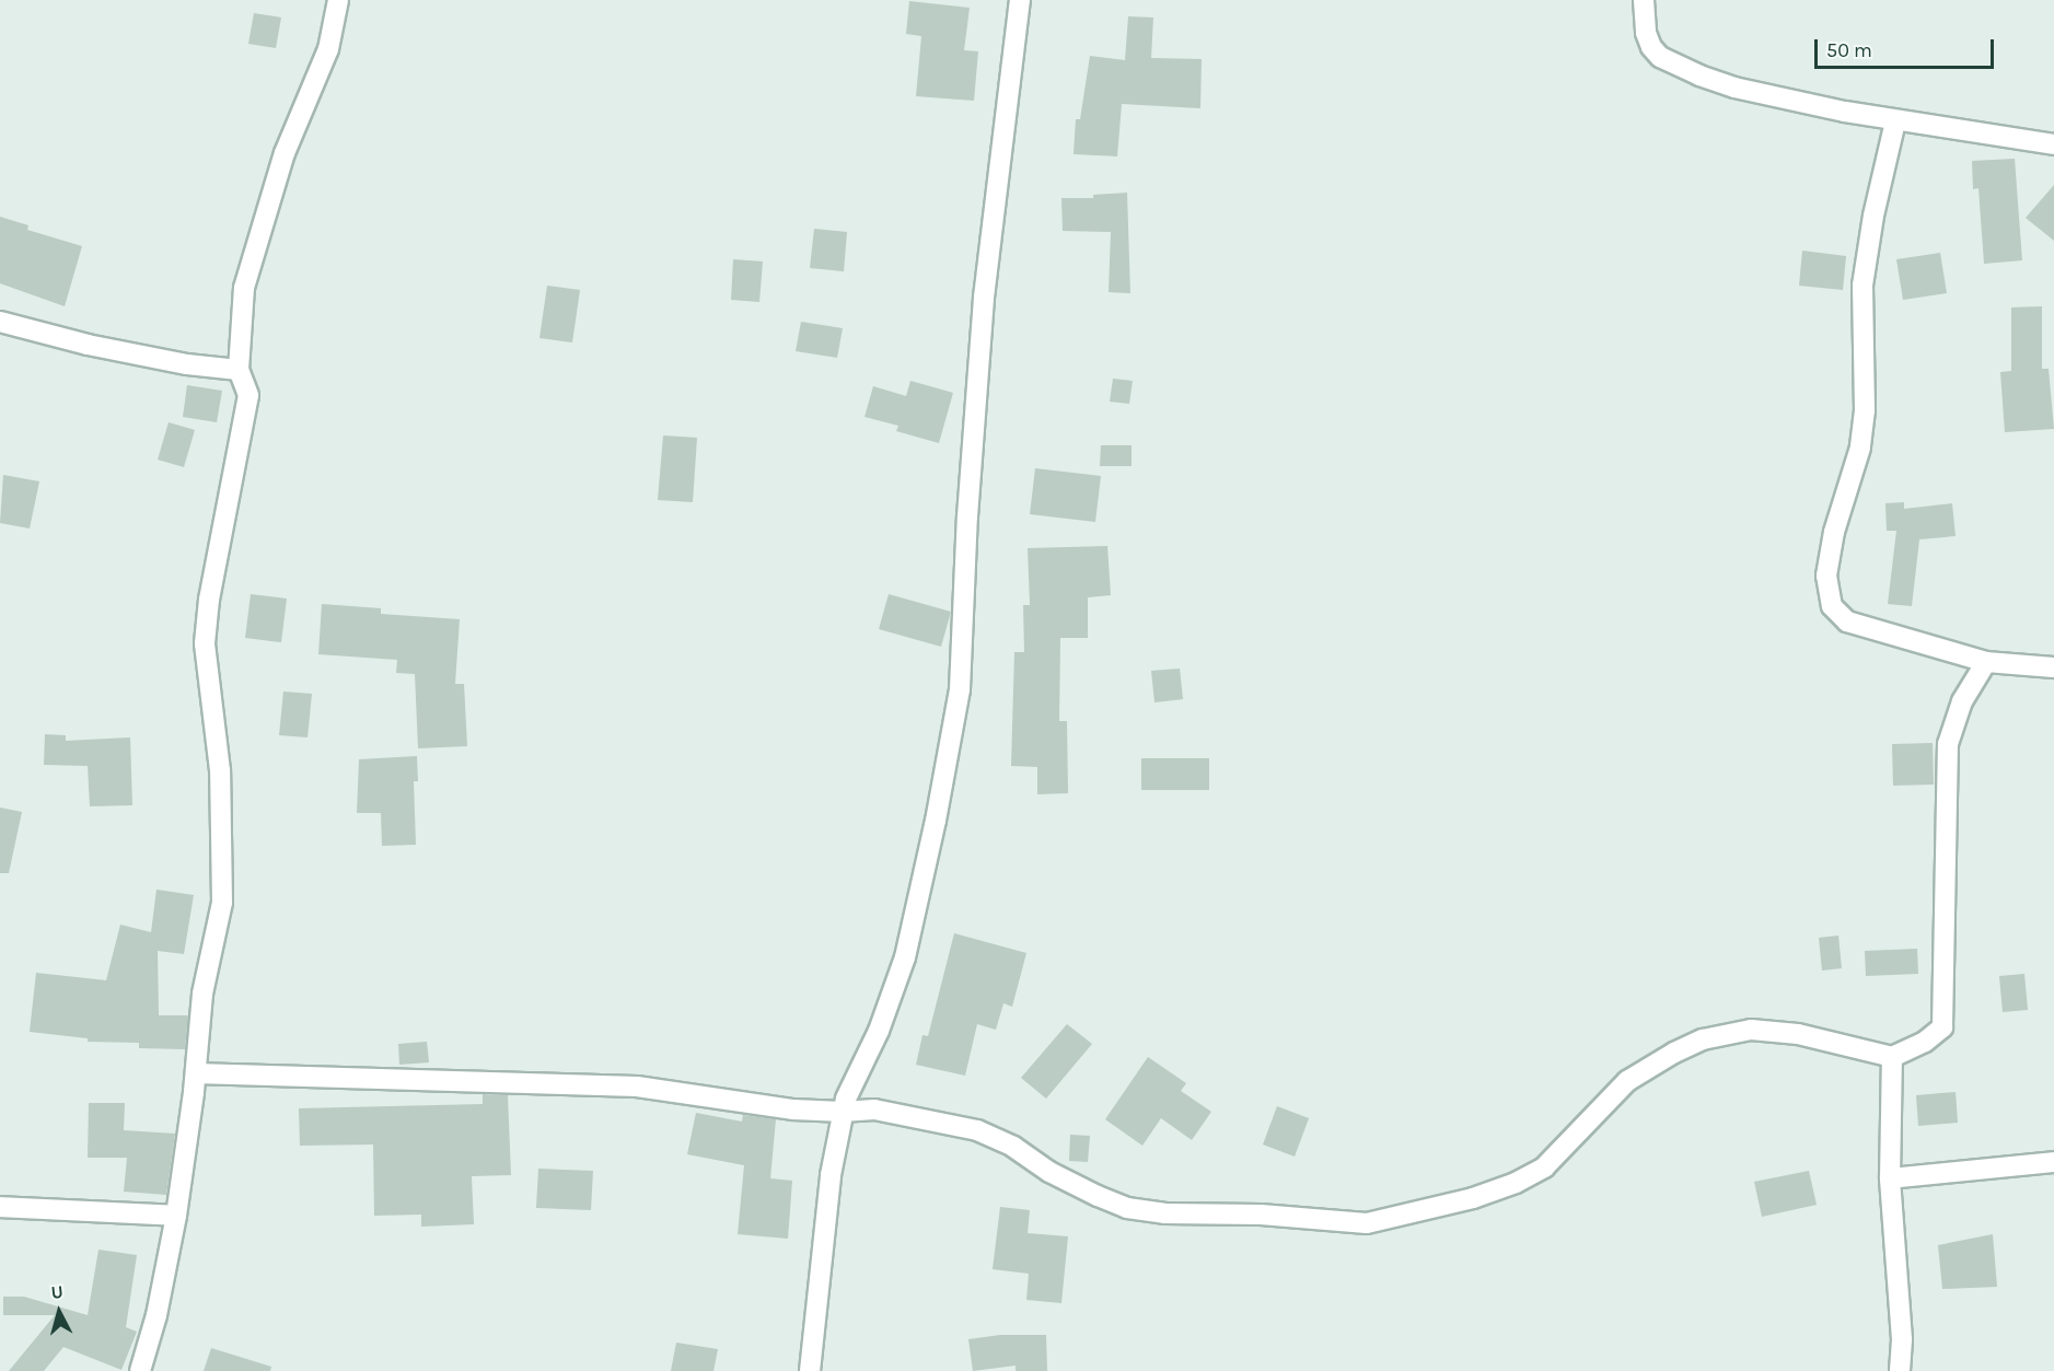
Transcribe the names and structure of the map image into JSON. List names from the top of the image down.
{
  "scale_bar": "50 m",
  "north": "top"
}
